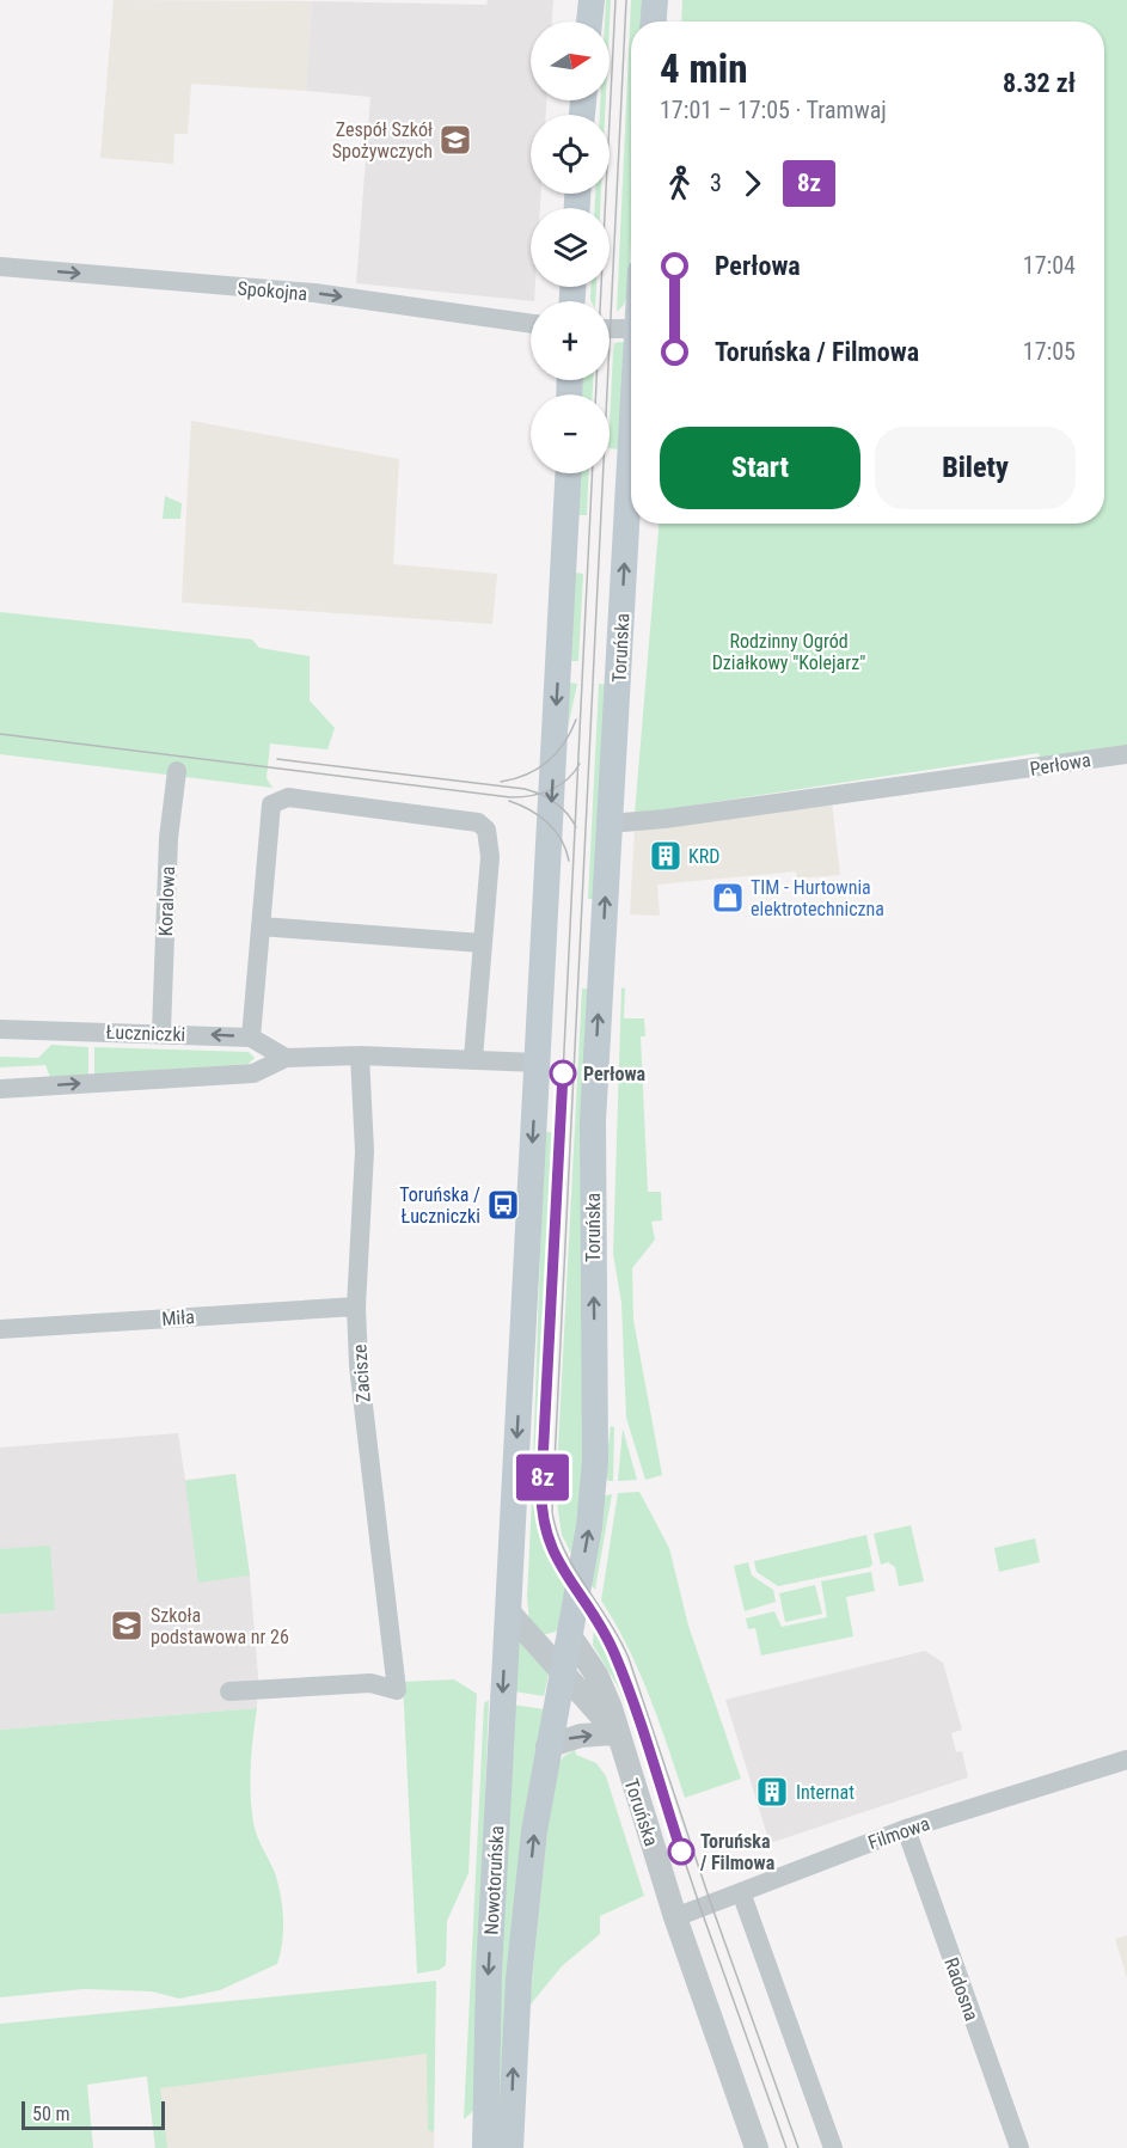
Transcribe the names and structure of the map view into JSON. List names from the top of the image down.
{
  "streets": {
    "main road": ["Toruńska", "Nowotoruńska"],
    "street": [
      "Spokojna",
      "Perłowa",
      "Koralowa",
      "Łuczniczki",
      "Miła",
      "Zacisze",
      "Filmowa",
      "Radosna"
    ]
  },
  "crossings": [
    ["Toruńska", "Perłowa"],
    ["Toruńska", "Filmowa"],
    ["Toruńska", "Nowotoruńska"],
    ["Koralowa", "Łuczniczki"],
    ["Miła", "Zacisze"],
    ["Filmowa", "Radosna"]
  ],
  "one_way": ["Spokojna"],
  "parks": ["Rodzinny Ogród Działkowy \"Kolejarz\""],
  "places": {
    "school or university": ["Zespół Szkół Spożywczych", "Szkoła podstawowa nr 26"],
    "building": ["KRD", "Internat"],
    "shop": ["TIM - Hurtownia elektrotechniczna"],
    "other": ["Perłowa", "Toruńska / Filmowa"],
    "bus stop": ["Toruńska / Łuczniczki"]
  },
  "lines": ["tram line 8z"],
  "scale_bar": "50 m",
  "north": "right",
  "page": {
    "on_map": "8z",
    "map_buttons": ["+", "−"],
    "heading": ["4 min", "17:01 – 17:05 · Tramwaj", "8.32 zł"],
    "legs": ["3", "8z"],
    "list": [
      {
        "name": "Perłowa",
        "value": "17:04"
      },
      {
        "name": "Toruńska / Filmowa",
        "value": "17:05"
      }
    ],
    "buttons": ["Start", "Bilety"],
    "scale": "50 m"
  }
}
